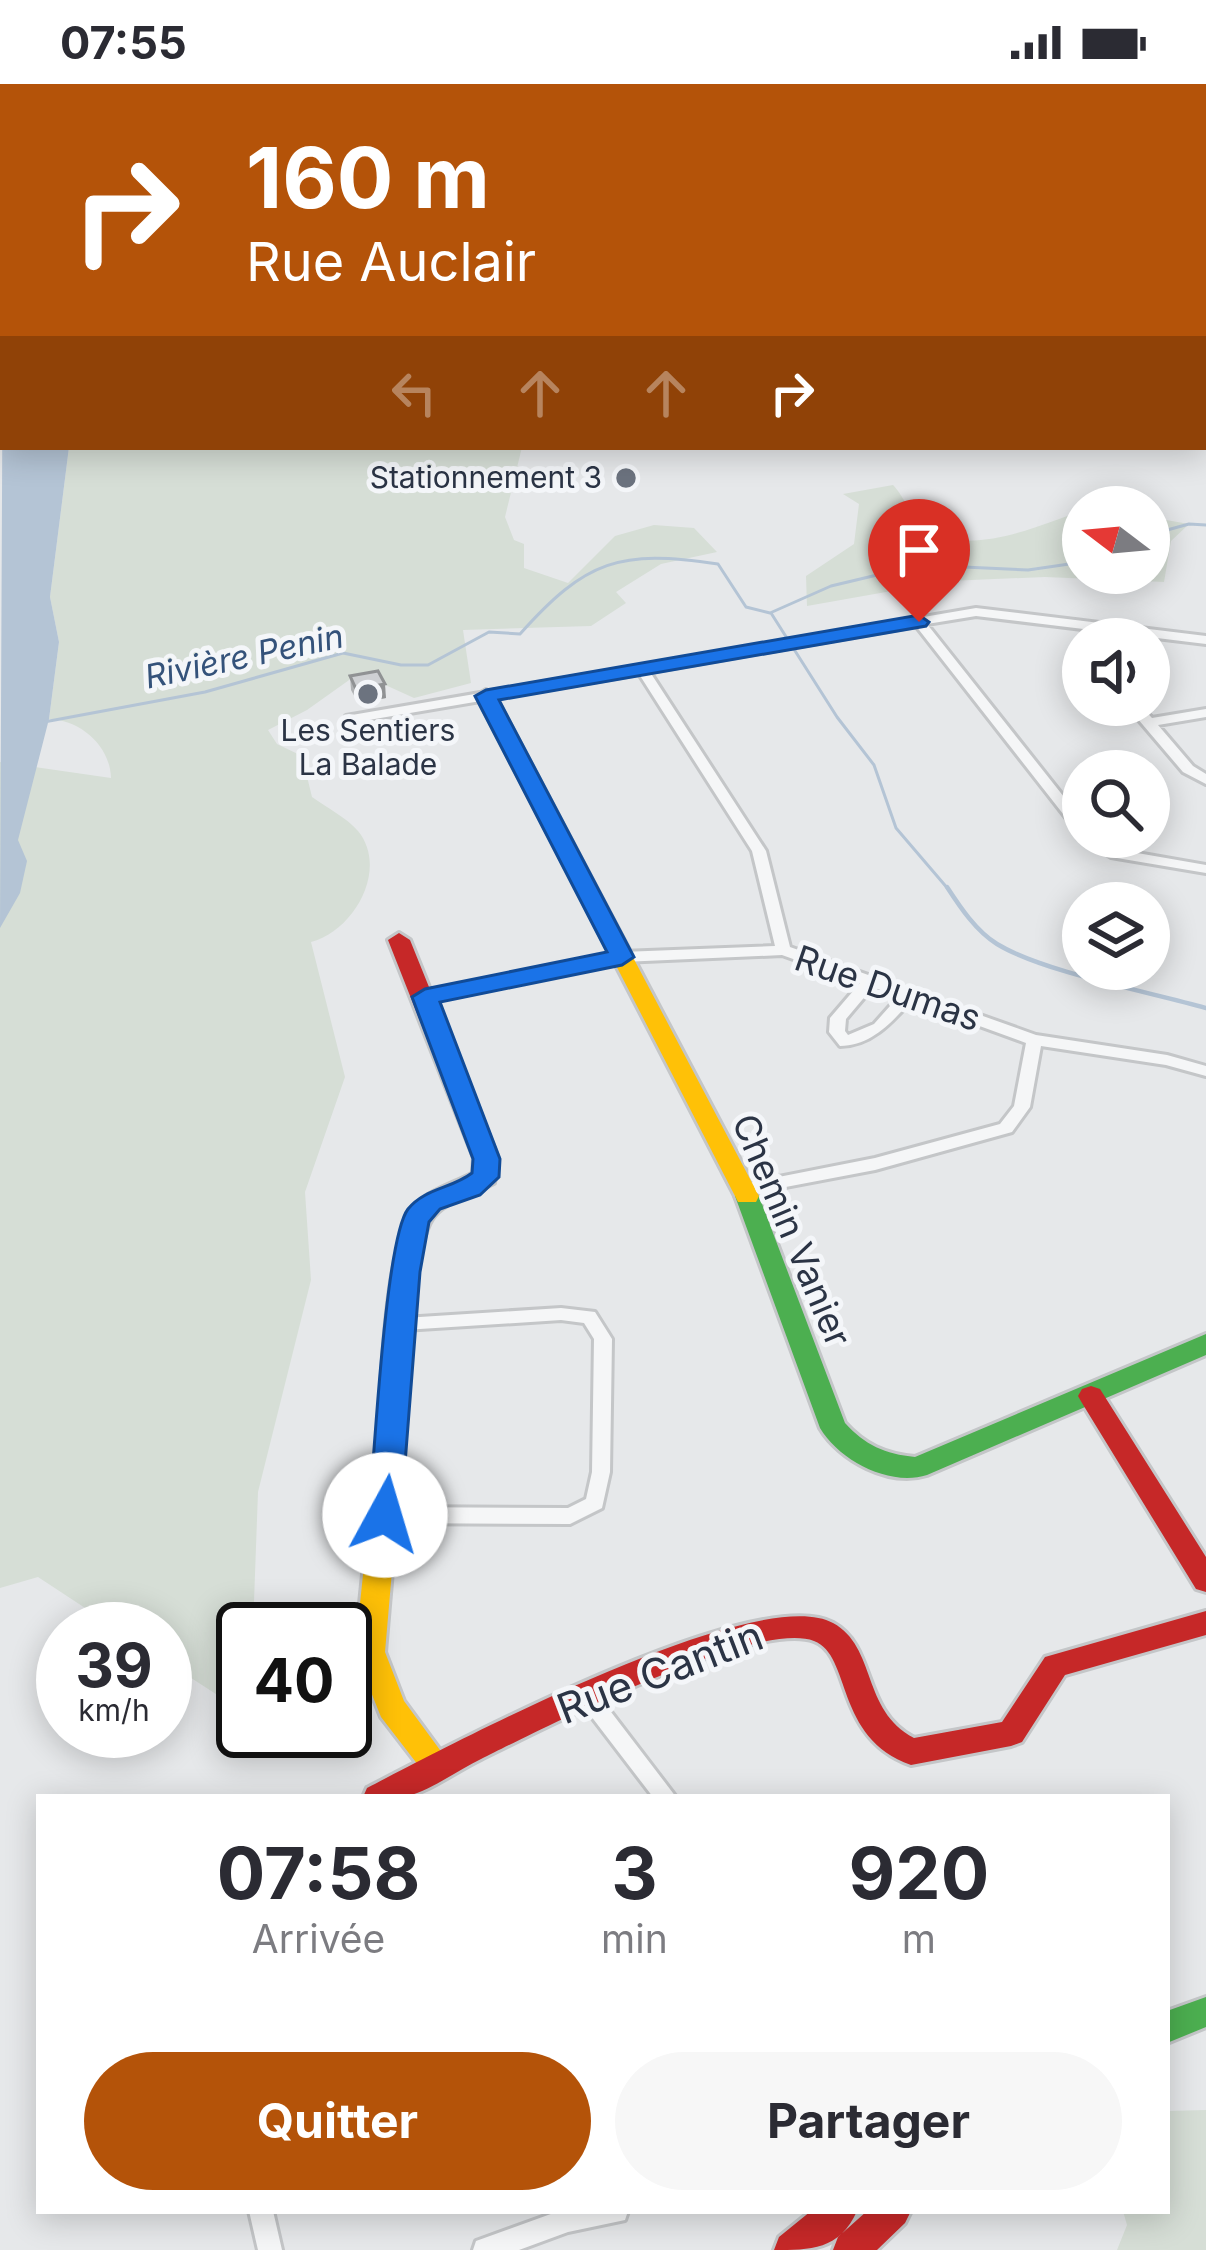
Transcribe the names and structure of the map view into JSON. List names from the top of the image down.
{
  "streets": {
    "street": ["Rue Dumas", "Chemin Vanier", "Rue Cantin"]
  },
  "crossings": [
    ["Rue Dumas", "Chemin Vanier"]
  ],
  "water": ["Rivière Penin"],
  "places": ["Stationnement 3", "Les Sentiers La Balade"],
  "north": "left",
  "page": {
    "status": "07:55",
    "turn": ["160 m", "Rue Auclair"],
    "speed": "39 km/h",
    "limit": "40",
    "eta": [
      "07:58",
      "Arrivée",
      "3",
      "min",
      "920",
      "m"
    ],
    "buttons": ["Quitter", "Partager"]
  }
}
